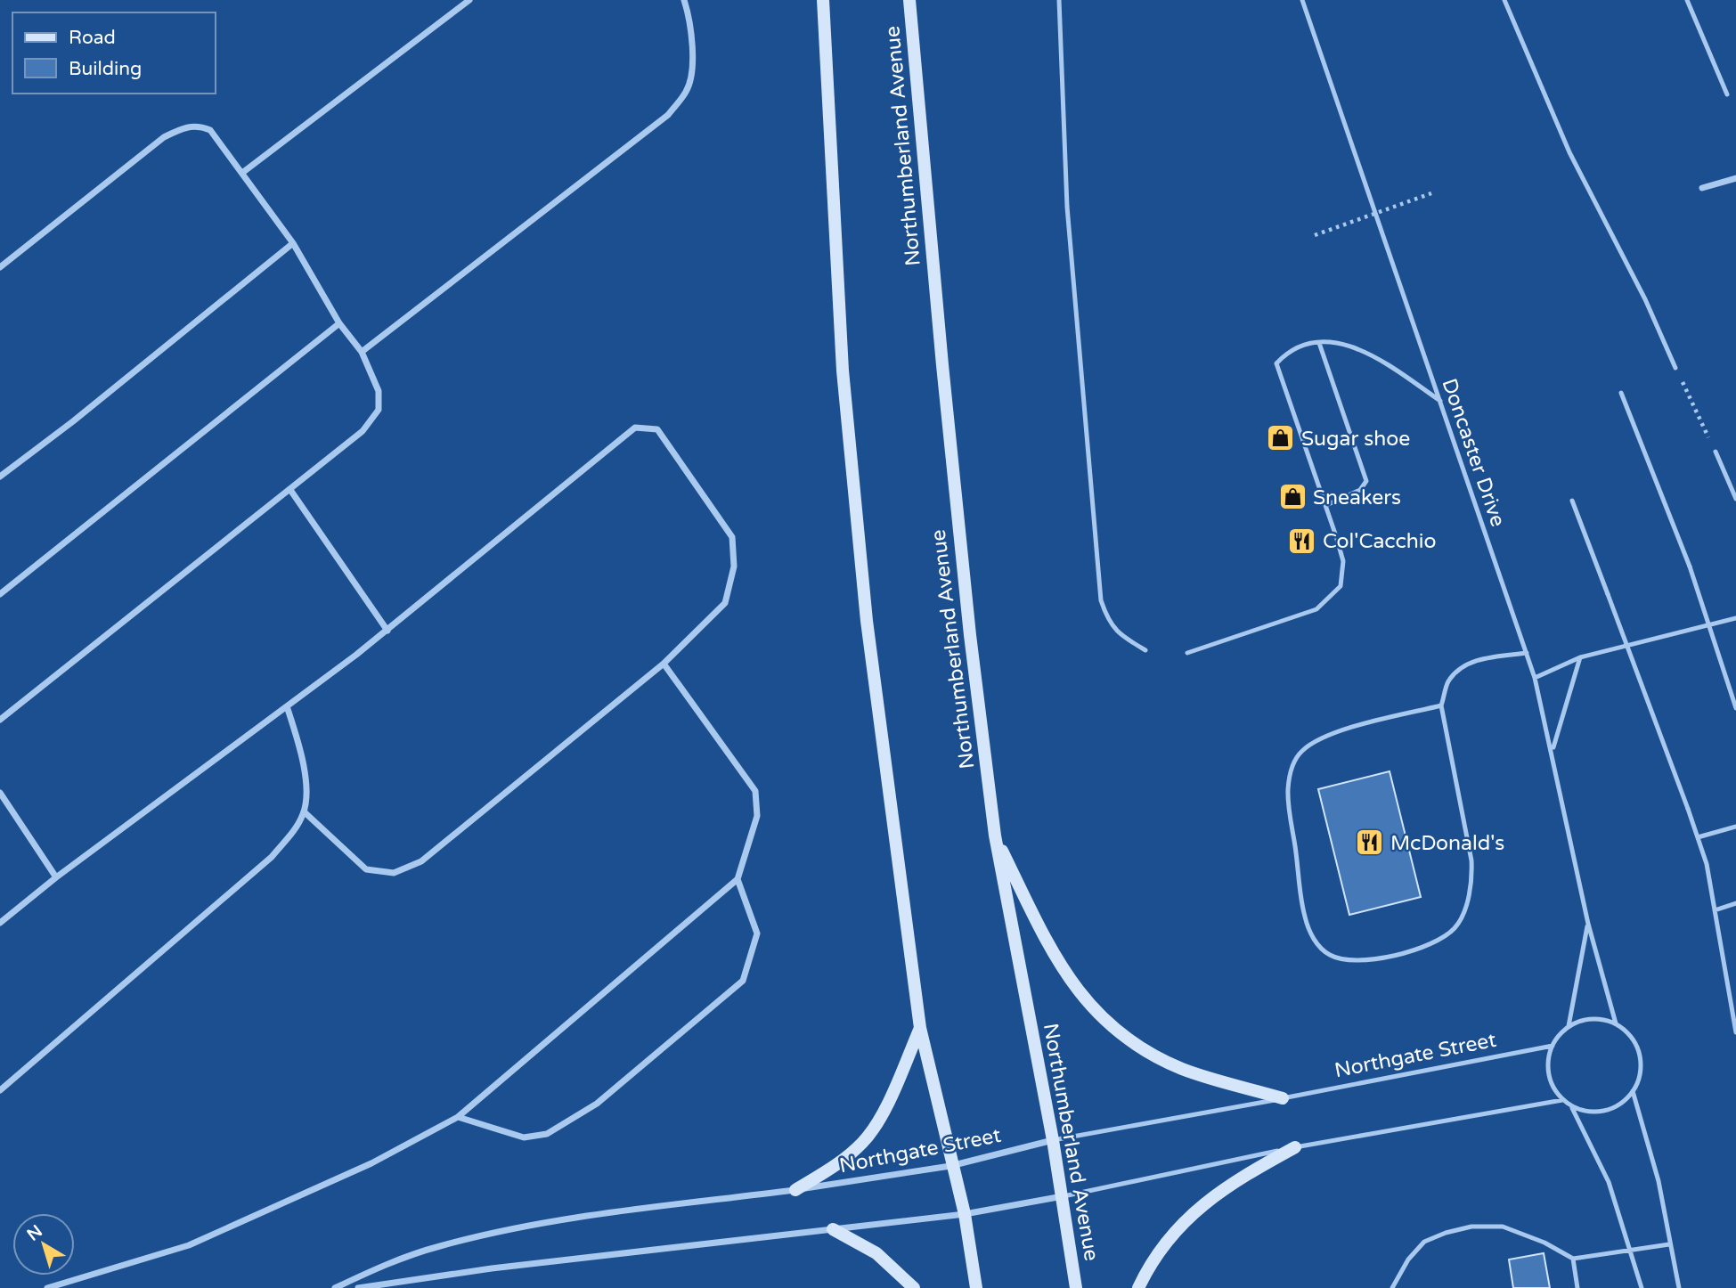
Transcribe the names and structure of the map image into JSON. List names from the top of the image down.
{
  "streets": {
    "main road": ["Northumberland Avenue"],
    "street": ["Northgate Street"],
    "lane": ["Doncaster Drive"]
  },
  "crossings": [
    ["Northumberland Avenue", "Northgate Street"],
    ["Doncaster Drive", "Northgate Street"]
  ],
  "places": {
    "shop": ["Sugar shoe", "Sneakers"],
    "restaurant": ["Col'Cacchio", "McDonald's"]
  },
  "legend": ["Road", "Building"],
  "north": "top left"
}
